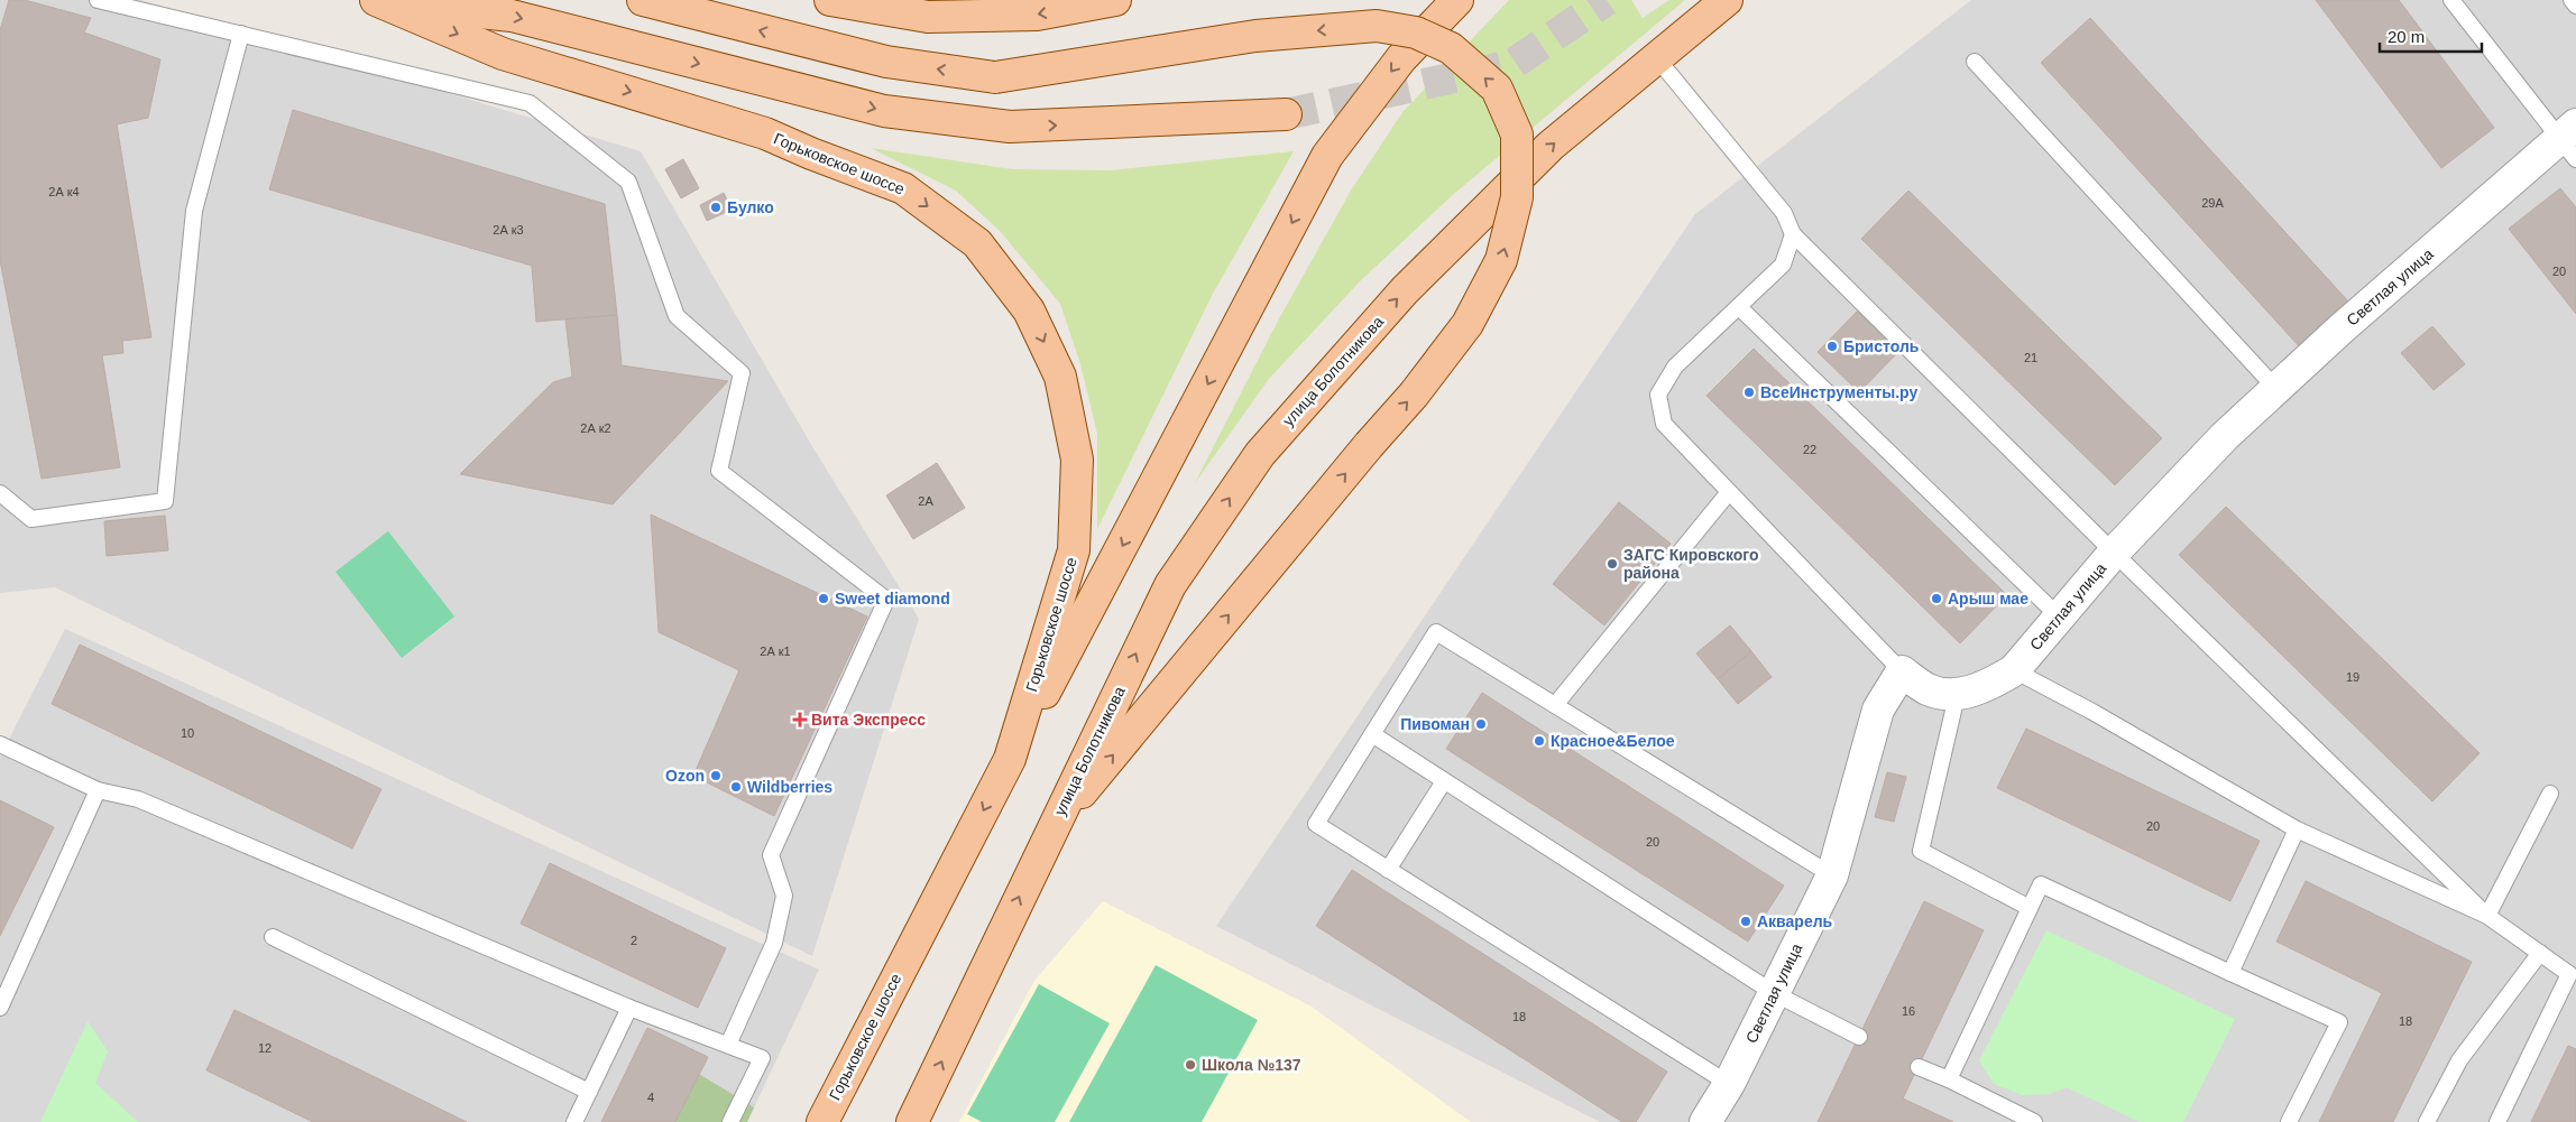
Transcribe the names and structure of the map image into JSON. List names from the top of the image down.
{
  "streets": {
    "main road": ["Горьковское шоссе", "улица Болотникова"],
    "street": ["Светлая улица"]
  },
  "places": {
    "other": [
      "Булко",
      "Бристоль",
      "ВсеИнструменты.ру",
      "ЗАГС Кировского района",
      "Sweet diamond",
      "Арыш мае",
      "Пивоман",
      "Красное&Белое",
      "Ozon",
      "Wildberries",
      "Акварель",
      "Школа №137"
    ],
    "health": ["Вита Экспресс"]
  },
  "house_numbers": [
    "2А к4",
    "29А",
    "2А к3",
    "20",
    "21",
    "2А к2",
    "22",
    "2А",
    "2А к1",
    "19",
    "10",
    "20",
    "20",
    "2",
    "16",
    "18",
    "18",
    "12",
    "4"
  ],
  "scale_bar": "20 m"
}
